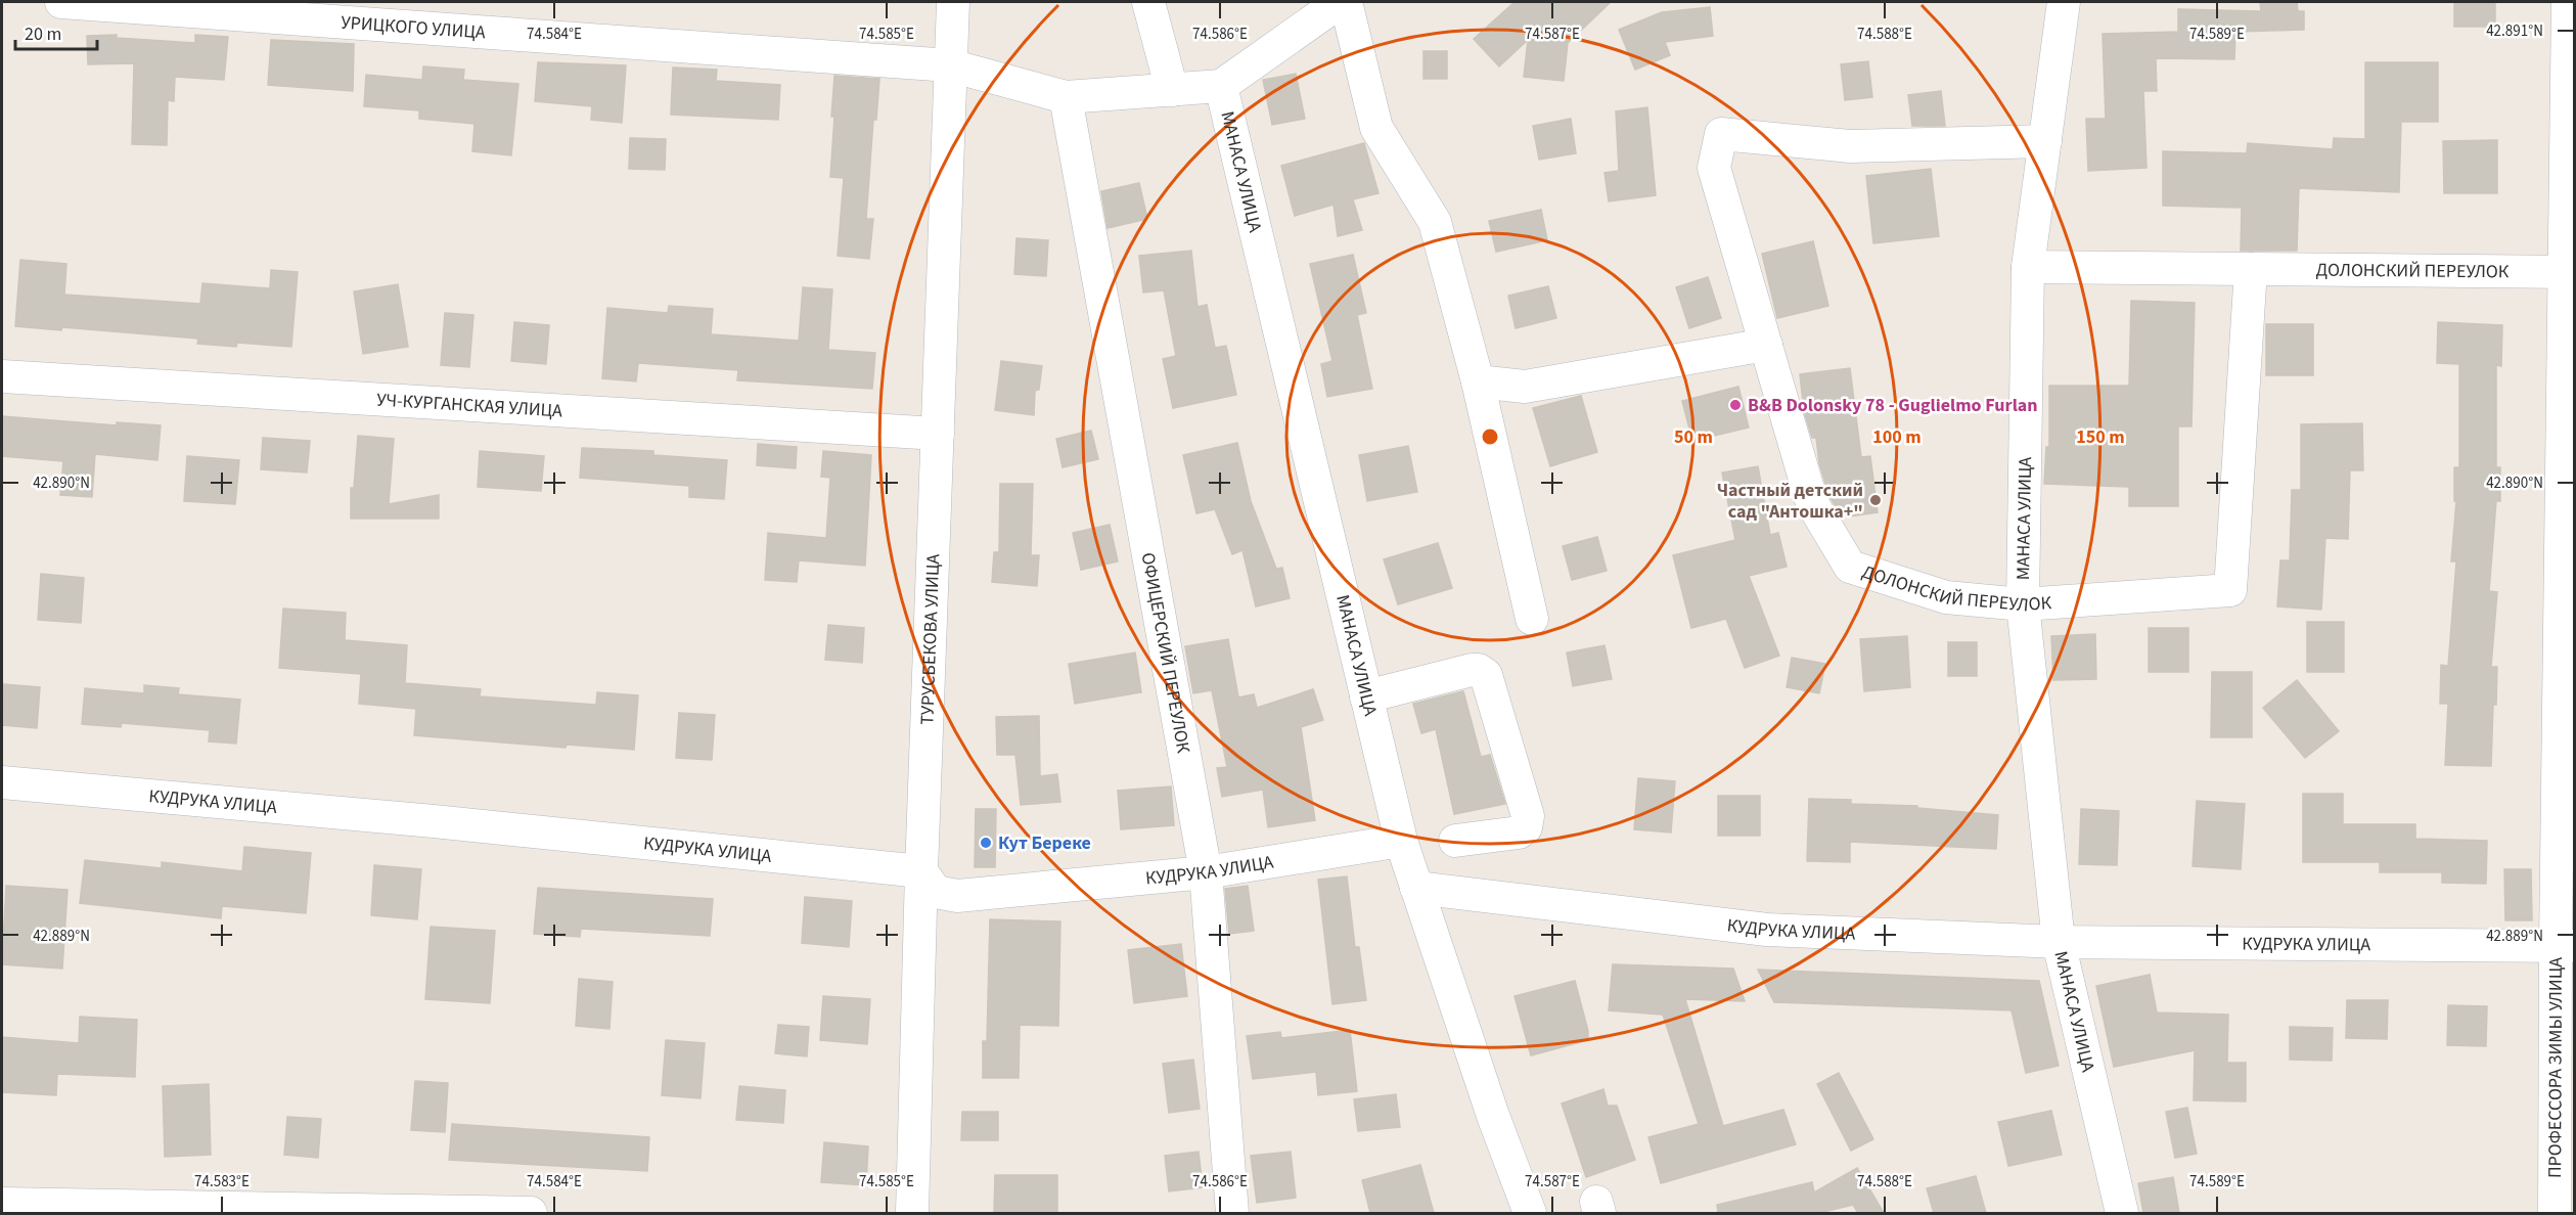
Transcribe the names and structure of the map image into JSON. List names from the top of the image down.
{
  "streets": {
    "street": [
      "УРИЦКОГО УЛИЦА",
      "МАНАСА УЛИЦА",
      "ДОЛОНСКИЙ ПЕРЕУЛОК",
      "УЧ-КУРГАНСКАЯ УЛИЦА",
      "ТУРУСБЕКОВА УЛИЦА",
      "ОФИЦЕРСКИЙ ПЕРЕУЛОК",
      "КУДРУКА УЛИЦА",
      "ПРОФЕССОРА ЗИМЫ УЛИЦА"
    ]
  },
  "crossings": [
    ["УРИЦКОГО УЛИЦА", "МАНАСА УЛИЦА"],
    ["УРИЦКОГО УЛИЦА", "ТУРУСБЕКОВА УЛИЦА"],
    ["МАНАСА УЛИЦА", "ДОЛОНСКИЙ ПЕРЕУЛОК"],
    ["МАНАСА УЛИЦА", "ТУРУСБЕКОВА УЛИЦА"],
    ["МАНАСА УЛИЦА", "ОФИЦЕРСКИЙ ПЕРЕУЛОК"],
    ["МАНАСА УЛИЦА", "КУДРУКА УЛИЦА"],
    ["ДОЛОНСКИЙ ПЕРЕУЛОК", "ПРОФЕССОРА ЗИМЫ УЛИЦА"],
    ["УЧ-КУРГАНСКАЯ УЛИЦА", "ТУРУСБЕКОВА УЛИЦА"],
    ["ТУРУСБЕКОВА УЛИЦА", "КУДРУКА УЛИЦА"],
    ["ОФИЦЕРСКИЙ ПЕРЕУЛОК", "КУДРУКА УЛИЦА"],
    ["КУДРУКА УЛИЦА", "ПРОФЕССОРА ЗИМЫ УЛИЦА"]
  ],
  "places": ["B&B Dolonsky 78 - Guglielmo Furlan", "Частный детский сад \"Антошка+\"", "Кут Береке"],
  "scale_bar": "20 m",
  "coordinates": [
    "42.891°N",
    "74.584°E",
    "74.585°E",
    "74.586°E",
    "74.587°E",
    "74.588°E",
    "74.589°E",
    "42.890°N",
    "42.889°N",
    "74.583°E"
  ],
  "rings": ["50 m", "100 m", "150 m"]
}
